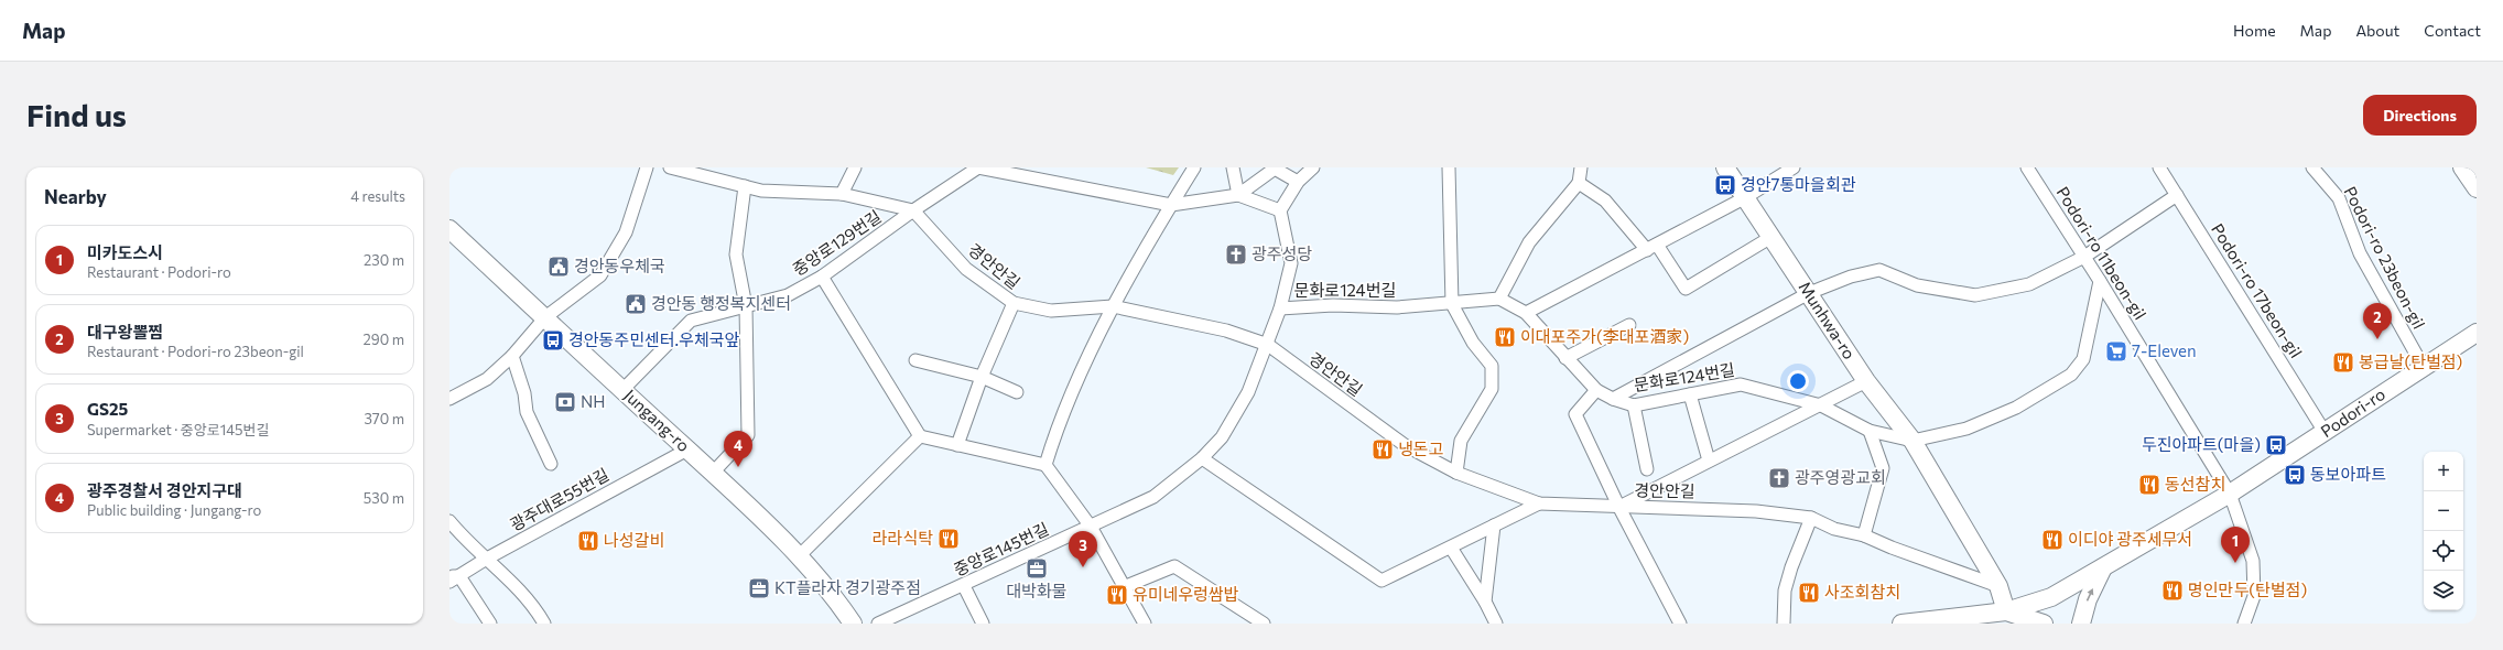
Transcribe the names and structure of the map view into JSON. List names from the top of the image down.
{
  "streets": {
    "street": [
      "중앙로129번길",
      "Podori-ro 11beon-gil",
      "Podori-ro 23beon-gil",
      "경안안길",
      "문화로124번길",
      "Podori-ro 17beon-gil",
      "Munhwa-ro",
      "Podori-ro",
      "Jungang-ro",
      "광주대로55번길",
      "중앙로145번길"
    ]
  },
  "crossings": [
    ["중앙로129번길", "경안안길"],
    ["중앙로129번길", "Jungang-ro"],
    ["Podori-ro 11beon-gil", "Podori-ro"],
    ["Podori-ro 23beon-gil", "Podori-ro"],
    ["경안안길", "Munhwa-ro"],
    ["경안안길", "중앙로145번길"],
    ["문화로124번길", "Munhwa-ro"],
    ["문화로124번길", "중앙로145번길"],
    ["Podori-ro 17beon-gil", "Podori-ro"],
    ["Munhwa-ro", "Podori-ro"],
    ["Jungang-ro", "광주대로55번길"]
  ],
  "places": {
    "bus stop": [
      "경안7통마을회관",
      "경안동주민센터.우체국앞",
      "두진아파트(마을)",
      "동보아파트"
    ],
    "church": ["광주성당", "광주영광교회"],
    "public building": ["경안동우체국", "경안동 행정복지센터"],
    "restaurant": [
      "이대포주가(李대포酒家)",
      "봉급날(탄벌점)",
      "냉돈고",
      "동선참치",
      "라라식탁",
      "이디야 광주세무서",
      "나성갈비",
      "명인만두(탄벌점)",
      "사조회참치",
      "유미네우렁쌈밥"
    ],
    "supermarket": ["7-Eleven"],
    "bank": ["NH"],
    "office": ["대박화물", "KT플라자 경기광주점"]
  },
  "page": {
    "header": "Map",
    "nav": [
      "Home",
      "Map",
      "About",
      "Contact"
    ],
    "buttons": "Directions",
    "title": "Find us",
    "heading": ["Nearby", "4 results"],
    "list": [
      {
        "mark": "1",
        "name": "미카도스시",
        "note": "Restaurant · Podori-ro",
        "value": "230 m"
      },
      {
        "mark": "2",
        "name": "대구왕뽈찜",
        "note": "Restaurant · Podori-ro 23beon-gil",
        "value": "290 m"
      },
      {
        "mark": "3",
        "name": "GS25",
        "note": "Supermarket · 중앙로145번길",
        "value": "370 m"
      },
      {
        "mark": "4",
        "name": "광주경찰서 경안지구대",
        "note": "Public building · Jungang-ro",
        "value": "530 m"
      }
    ],
    "pins": [
      "2",
      "4",
      "1",
      "3"
    ],
    "map_buttons": ["+", "−"]
  }
}
